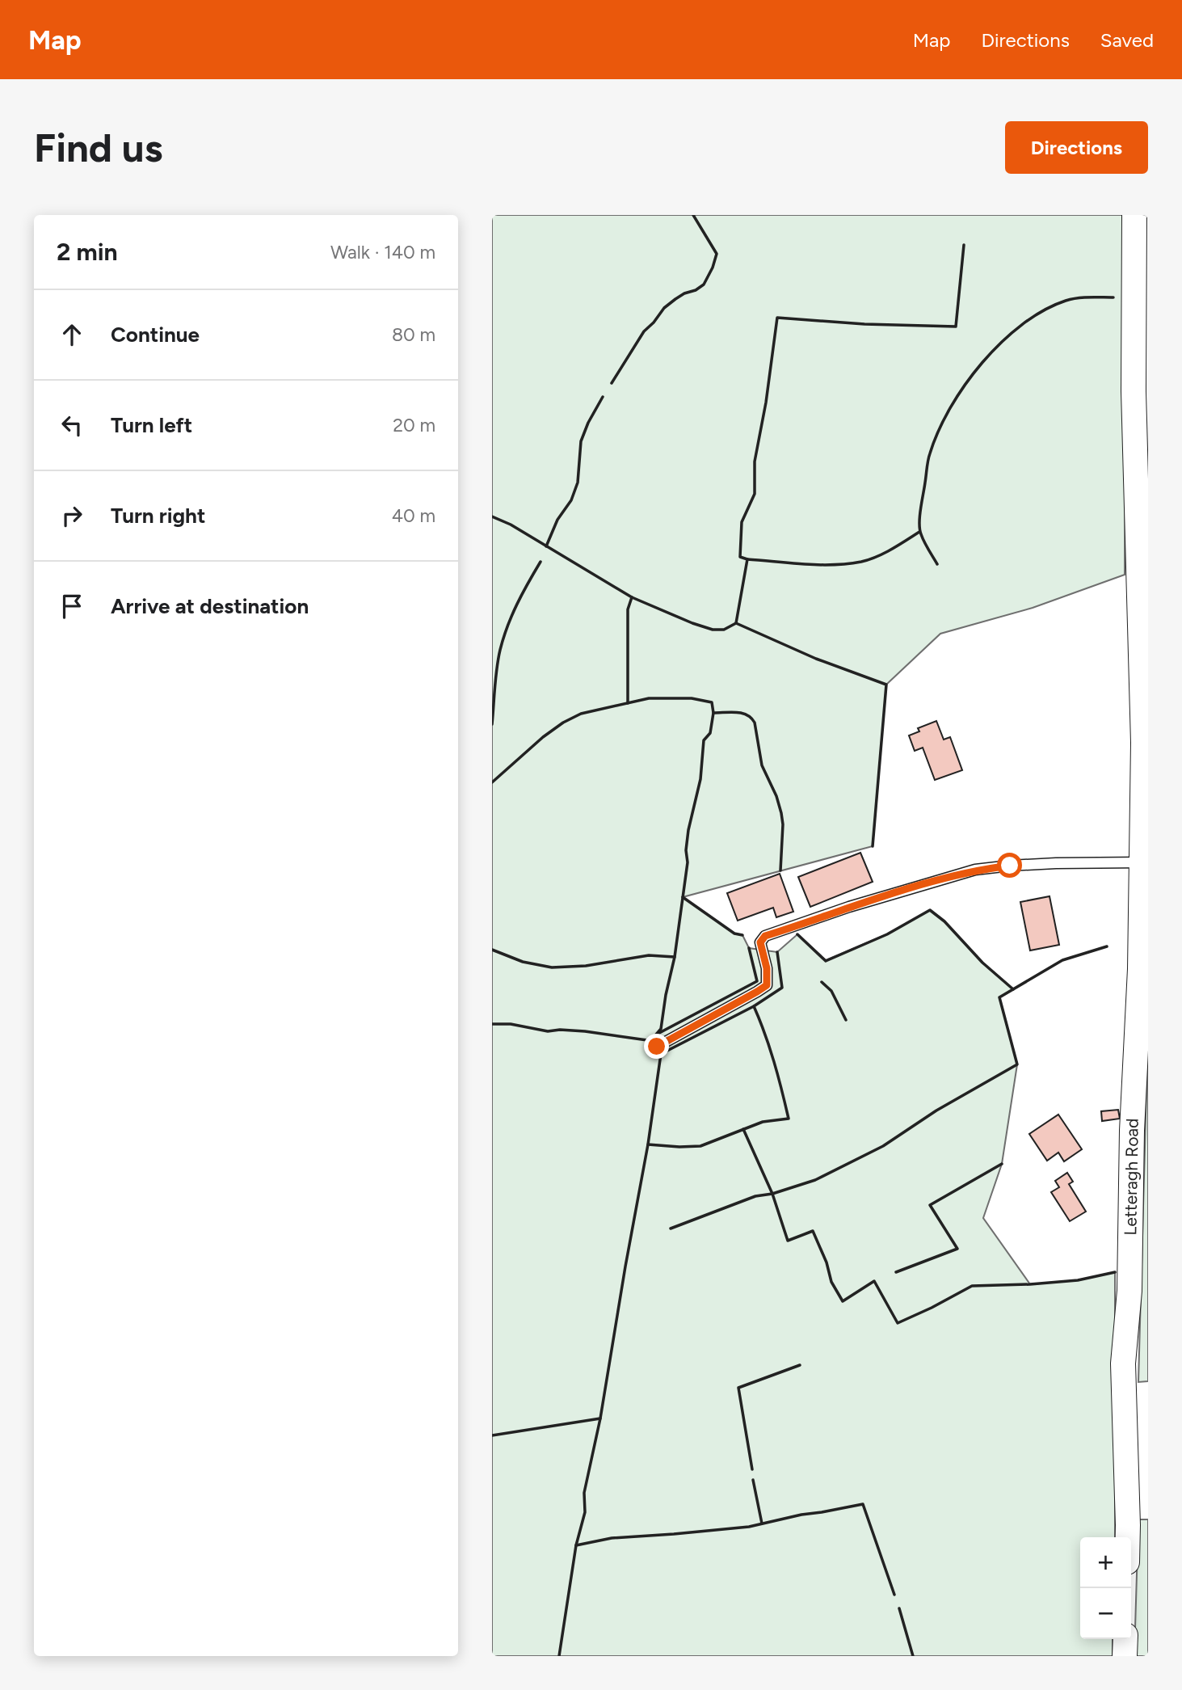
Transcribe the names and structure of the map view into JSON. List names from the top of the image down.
{
  "streets": {
    "street": ["Letteragh Road"]
  },
  "page": {
    "header": "Map",
    "nav": ["Map", "Directions", "Saved"],
    "buttons": "Directions",
    "title": "Find us",
    "heading": ["2 min", "Walk · 140 m"],
    "list": [
      ["Continue", "80 m"],
      ["Turn left", "20 m"],
      ["Turn right", "40 m"],
      "Arrive at destination"
    ],
    "map_buttons": ["+", "−"]
  }
}
